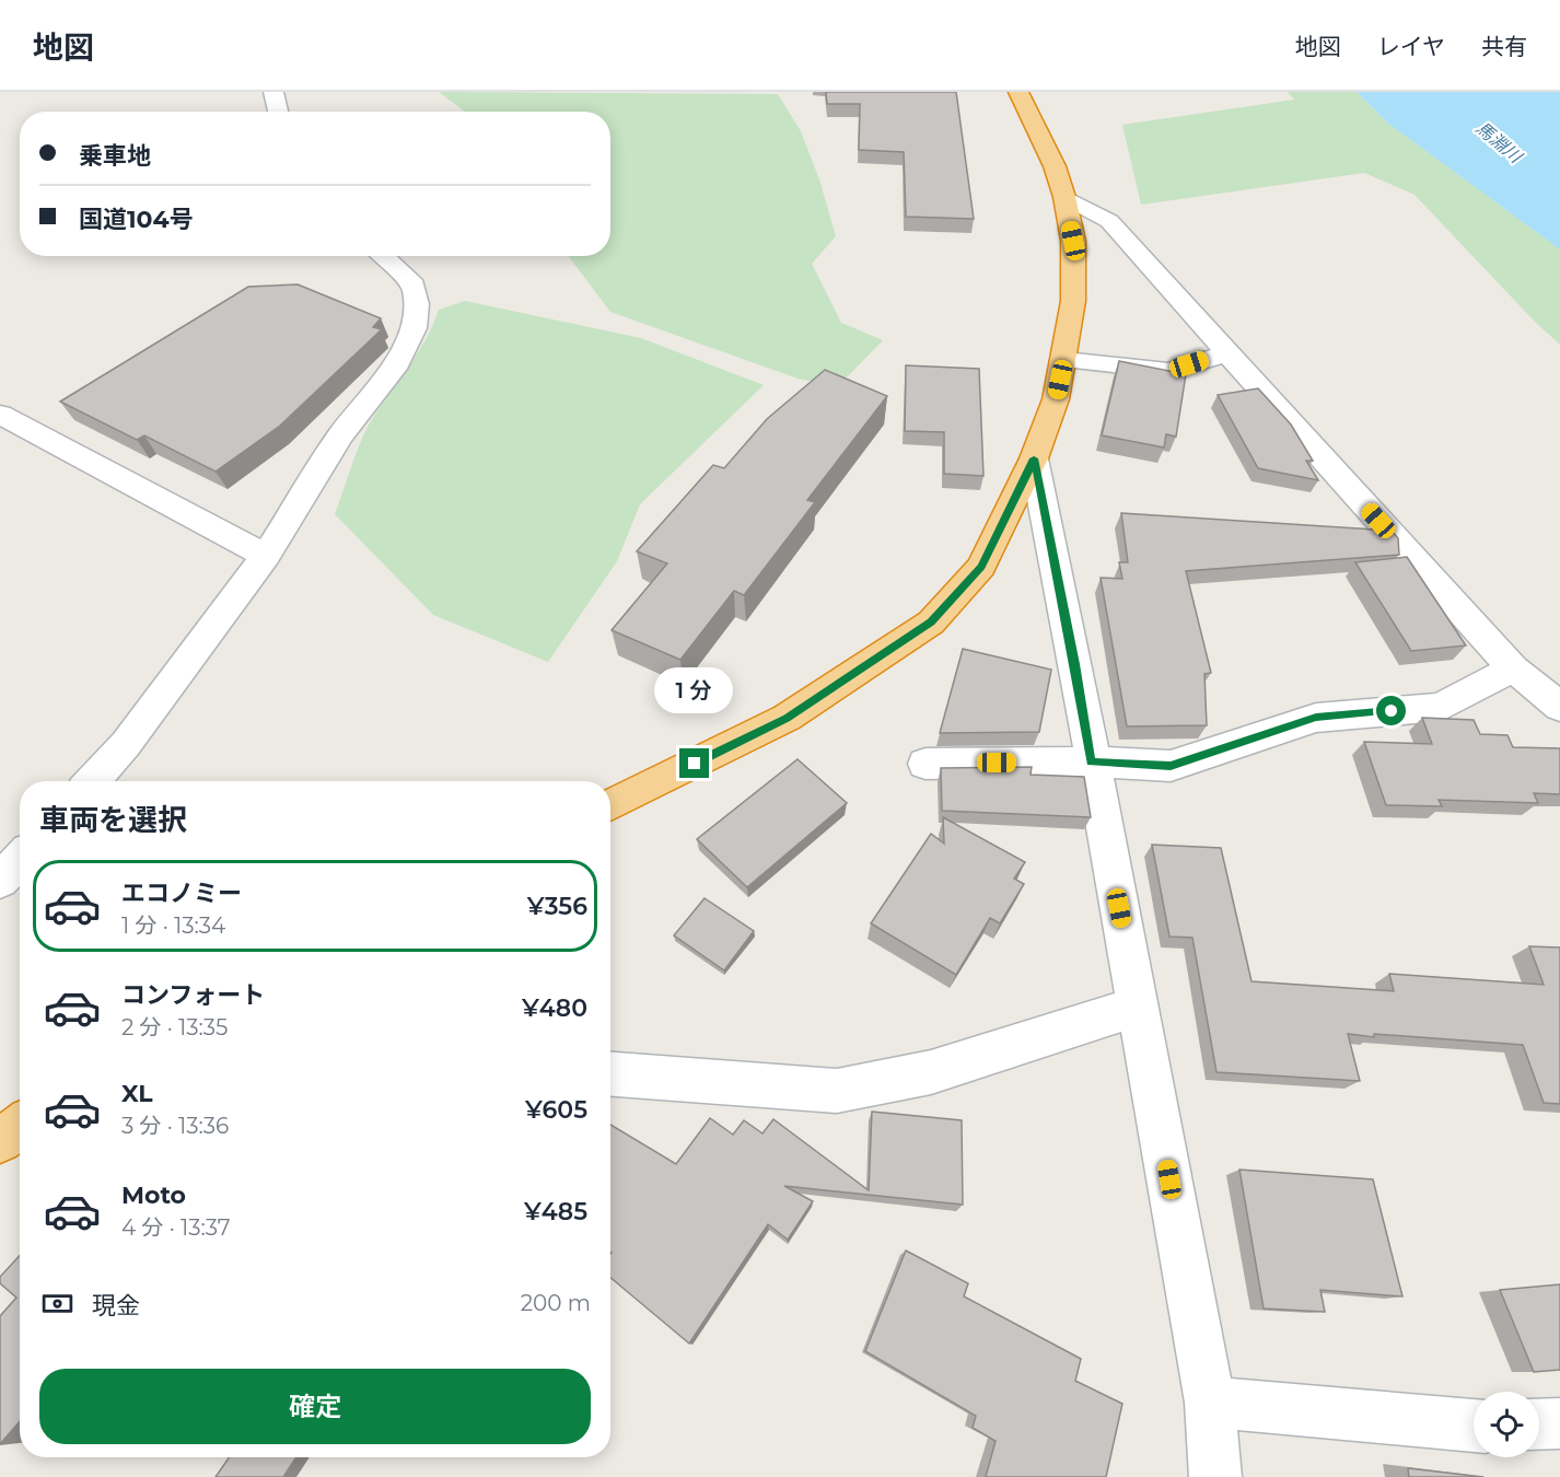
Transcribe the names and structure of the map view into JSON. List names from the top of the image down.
{
  "water": ["馬淵川"],
  "page": {
    "header": "地図",
    "nav": ["地図", "レイヤ", "共有"],
    "banner": ["乗車地", "国道104号"],
    "bubble": "1 分",
    "heading": "車両を選択",
    "list": [
      {
        "name": "エコノミー",
        "note": "1 分 · 13:34",
        "value": "¥356"
      },
      {
        "name": "コンフォート",
        "note": "2 分 · 13:35",
        "value": "¥480"
      },
      {
        "name": "XL",
        "note": "3 分 · 13:36",
        "value": "¥605"
      },
      {
        "name": "Moto",
        "note": "4 分 · 13:37",
        "value": "¥485"
      }
    ],
    "pay": ["現金", "200 m"],
    "buttons": "確定"
  }
}
